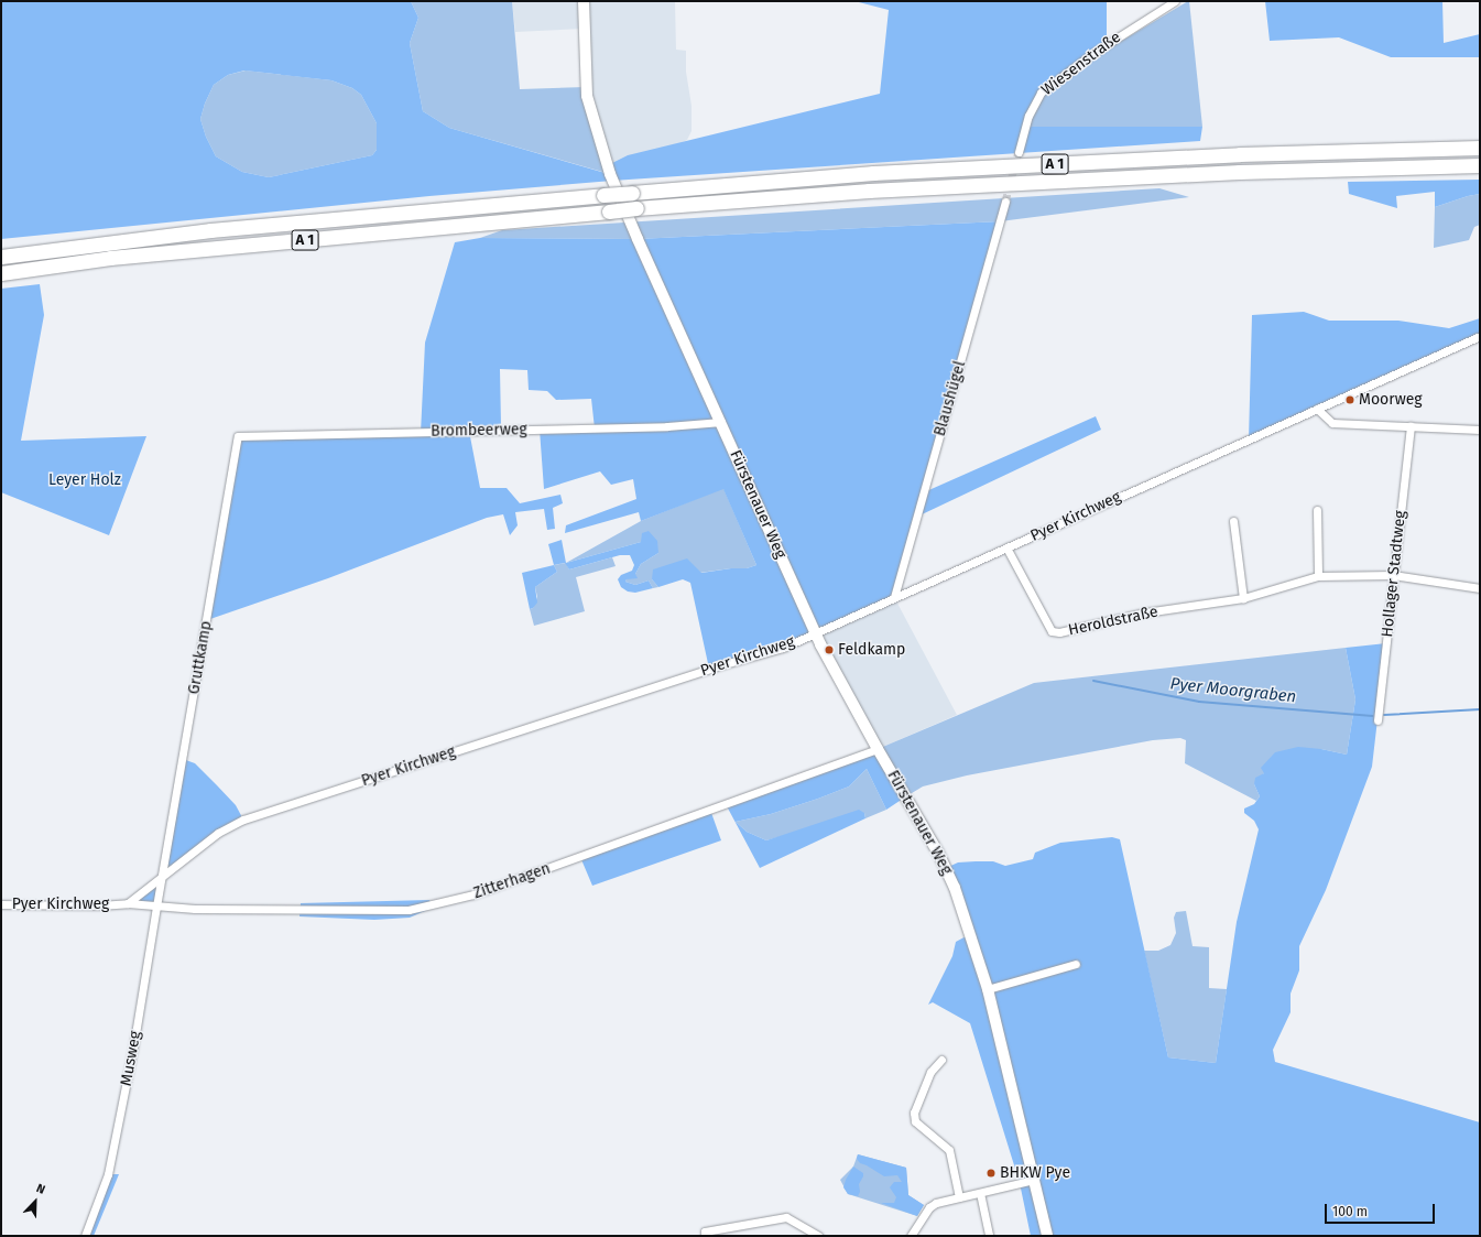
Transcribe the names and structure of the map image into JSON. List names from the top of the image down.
{
  "streets": {
    "highway": ["A 1"],
    "street": [
      "Wiesenstraße",
      "Blaushügel",
      "Brombeerweg",
      "Fürstenauer Weg",
      "Pyer Kirchweg",
      "Hollager Stadtweg",
      "Heroldstraße",
      "Gruttkamp",
      "Zitterhagen",
      "Musweg"
    ]
  },
  "crossings": [
    ["Blaushügel", "Pyer Kirchweg"],
    ["Brombeerweg", "Fürstenauer Weg"],
    ["Brombeerweg", "Gruttkamp"],
    ["Fürstenauer Weg", "Pyer Kirchweg"],
    ["Fürstenauer Weg", "Zitterhagen"],
    ["Pyer Kirchweg", "Heroldstraße"],
    ["Pyer Kirchweg", "Gruttkamp"],
    ["Pyer Kirchweg", "Zitterhagen"],
    ["Pyer Kirchweg", "Musweg"],
    ["Hollager Stadtweg", "Heroldstraße"],
    ["Gruttkamp", "Musweg"],
    ["Zitterhagen", "Musweg"]
  ],
  "water": ["Pyer Moorgraben"],
  "parks": ["Leyer Holz"],
  "places": ["Moorweg", "Feldkamp", "BHKW Pye"],
  "scale_bar": "100 m",
  "north": "top right"
}
